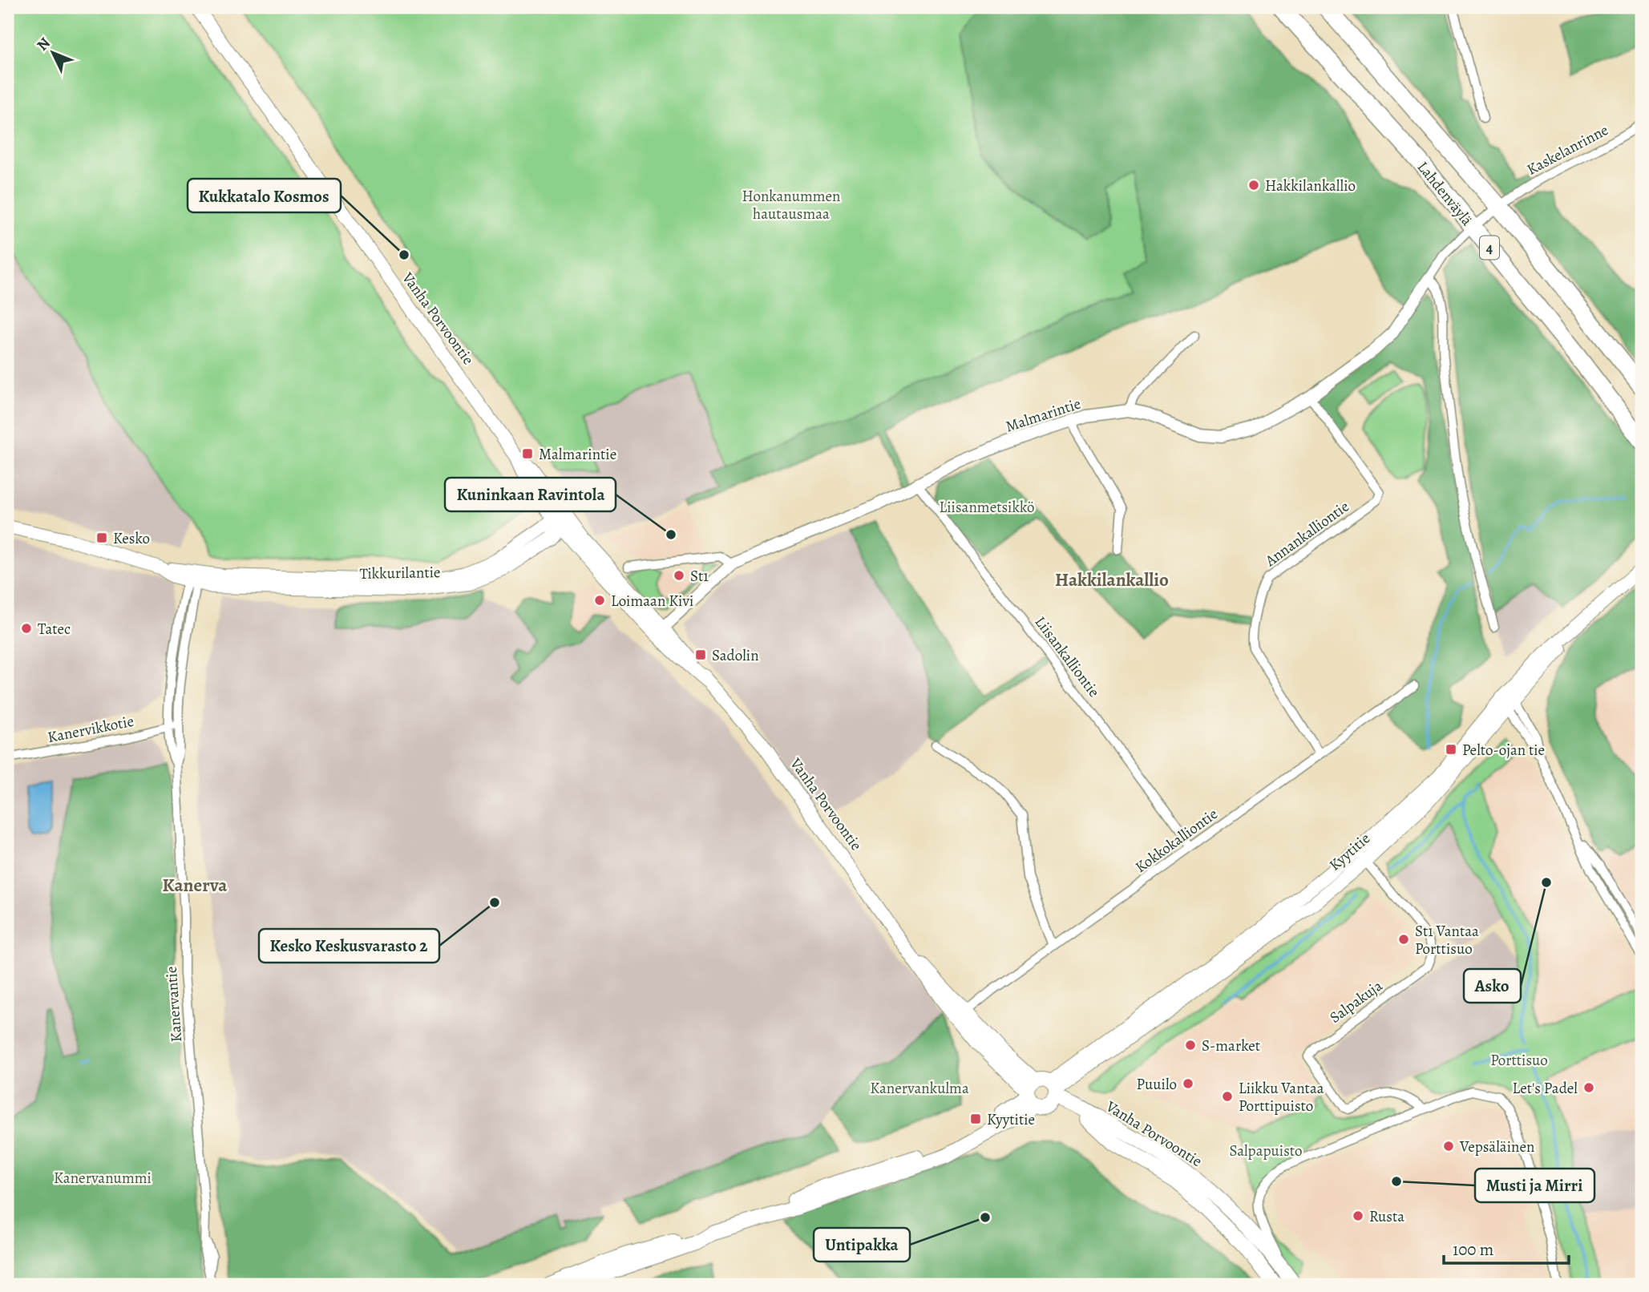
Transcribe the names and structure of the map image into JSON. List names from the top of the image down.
{
  "streets": {
    "highway": ["Lahdenväylä", "4"],
    "main road": ["Vanha Porvoontie", "Tikkurilantie", "Kyytitie"],
    "street": [
      "Kaskelanrinne",
      "Malmarintie",
      "Annankalliontie",
      "Liisankalliontie",
      "Kanervikkotie",
      "Kokkokalliontie",
      "Salpakuja",
      "Kanervantie"
    ]
  },
  "crossings": [
    ["Vanha Porvoontie", "Malmarintie"],
    ["Vanha Porvoontie", "Tikkurilantie"],
    ["Vanha Porvoontie", "Kokkokalliontie"],
    ["Vanha Porvoontie", "Kyytitie"],
    ["Malmarintie", "Annankalliontie"],
    ["Malmarintie", "Liisankalliontie"],
    ["Annankalliontie", "Kokkokalliontie"],
    ["Tikkurilantie", "Kanervantie"],
    ["Liisankalliontie", "Kokkokalliontie"],
    ["Kanervikkotie", "Kanervantie"],
    ["Kyytitie", "Salpakuja"]
  ],
  "districts": ["Hakkilankallio", "Kanerva"],
  "parks": [
    "Honkanummen hautausmaa",
    "Liisanmetsikkö",
    "Porttisuo",
    "Kanervankulma",
    "Salpapuisto",
    "Kanervanummi"
  ],
  "places": {
    "other": [
      "Hakkilankallio",
      "Kukkatalo Kosmos",
      "Kuninkaan Ravintola",
      "St1",
      "Loimaan Kivi",
      "Tatec",
      "Asko",
      "Kesko Keskusvarasto 2",
      "St1 Vantaa Porttisuo",
      "S-market",
      "Puuilo",
      "Let's Padel",
      "Liikku Vantaa Porttipuisto",
      "Vepsäläinen",
      "Musti ja Mirri",
      "Rusta",
      "Untipakka"
    ],
    "transit": [
      "Malmarintie",
      "Kesko",
      "Sadolin",
      "Pelto-ojan tie",
      "Kyytitie"
    ]
  },
  "scale_bar": "100 m",
  "north": "top left"
}
